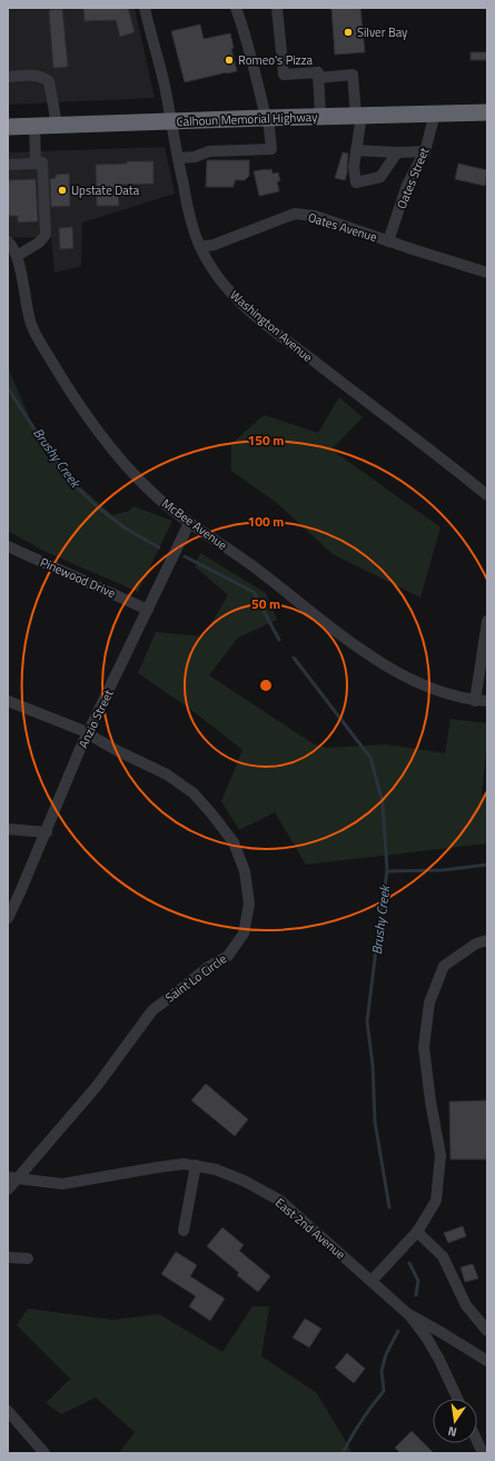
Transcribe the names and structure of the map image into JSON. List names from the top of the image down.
{
  "streets": {
    "highway": ["Calhoun Memorial Highway"],
    "street": [
      "Oates Street",
      "Oates Avenue",
      "Washington Avenue",
      "McBee Avenue",
      "Pinewood Drive",
      "Anzio Street",
      "Saint Lo Circle",
      "East 2nd Avenue"
    ]
  },
  "crossings": [
    ["Calhoun Memorial Highway", "Oates Street"],
    ["Calhoun Memorial Highway", "Washington Avenue"],
    ["Oates Street", "Oates Avenue"],
    ["Oates Avenue", "Washington Avenue"],
    ["McBee Avenue", "Anzio Street"],
    ["Pinewood Drive", "Anzio Street"],
    ["Anzio Street", "Saint Lo Circle"],
    ["Saint Lo Circle", "East 2nd Avenue"]
  ],
  "water": ["Brushy Creek"],
  "places": ["Silver Bay", "Romeo's Pizza", "Upstate Data"],
  "north": "bottom",
  "rings": ["150 m", "100 m", "50 m"]
}
